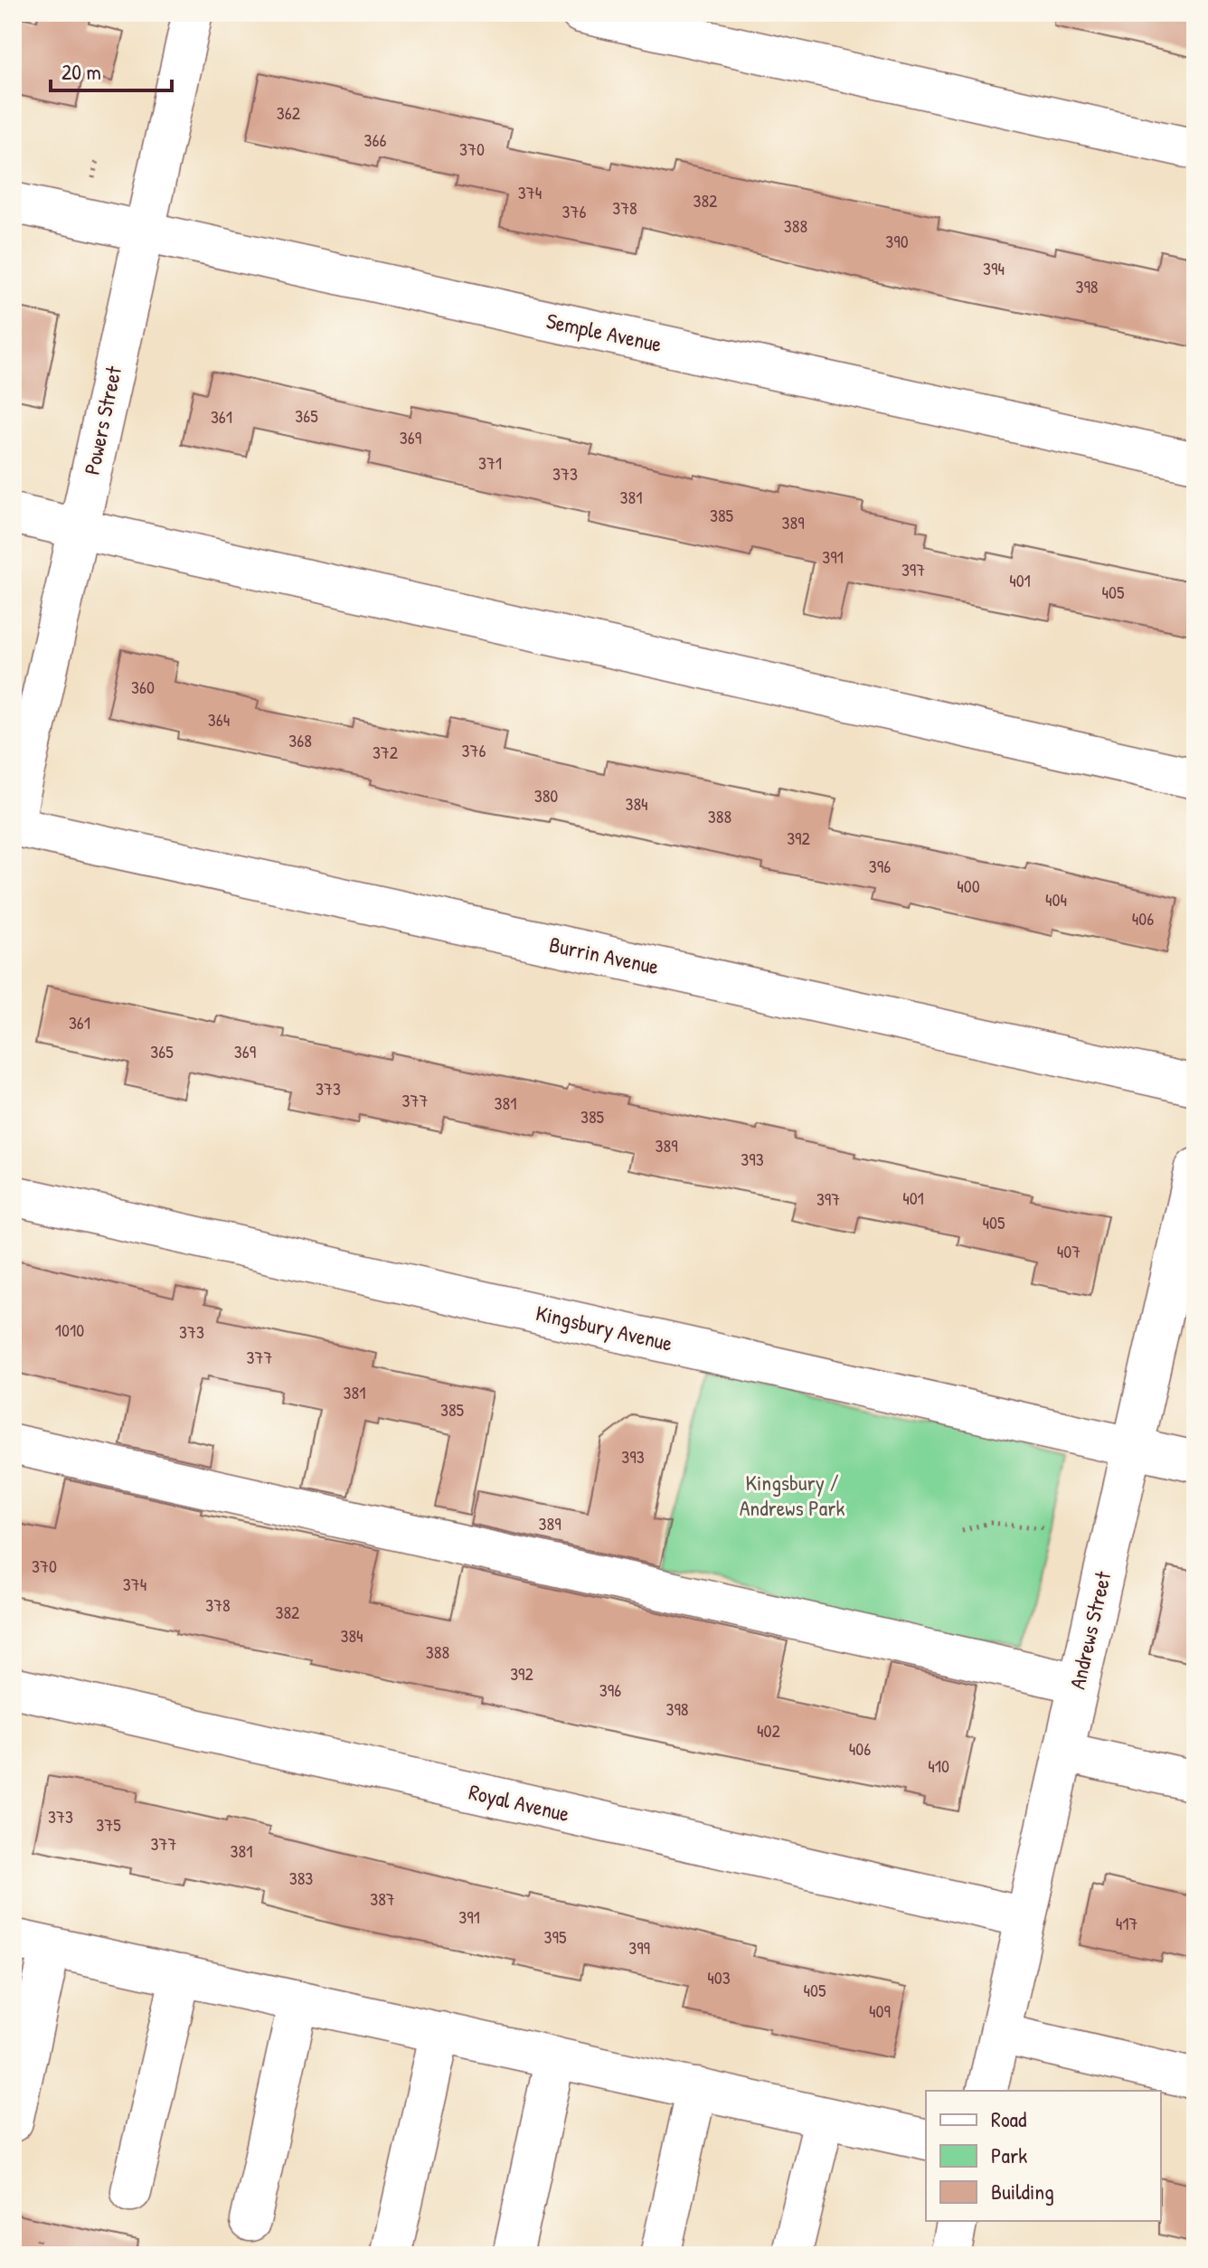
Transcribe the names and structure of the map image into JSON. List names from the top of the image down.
{
  "streets": {
    "street": [
      "Semple Avenue",
      "Powers Street",
      "Burrin Avenue",
      "Kingsbury Avenue",
      "Andrews Street",
      "Royal Avenue"
    ]
  },
  "crossings": [
    ["Semple Avenue", "Powers Street"],
    ["Powers Street", "Burrin Avenue"],
    ["Kingsbury Avenue", "Andrews Street"],
    ["Andrews Street", "Royal Avenue"]
  ],
  "parks": ["Kingsbury / Andrews Park"],
  "house_numbers": [
    "362",
    "366",
    "370",
    "374",
    "382",
    "378",
    "376",
    "388",
    "390",
    "394",
    "398",
    "365",
    "361",
    "369",
    "371",
    "373",
    "381",
    "385",
    "389",
    "391",
    "397",
    "401",
    "405",
    "360",
    "364",
    "368",
    "376",
    "372",
    "380",
    "384",
    "388",
    "392",
    "396",
    "400",
    "404",
    "406",
    "361",
    "365",
    "369",
    "373",
    "377",
    "381",
    "385",
    "389",
    "393",
    "401",
    "397",
    "405",
    "407",
    "1010",
    "373",
    "377",
    "381",
    "385",
    "393",
    "389",
    "370",
    "374",
    "378",
    "382",
    "384",
    "388",
    "392",
    "396",
    "398",
    "402",
    "406",
    "410",
    "373",
    "375",
    "377",
    "381",
    "383",
    "387",
    "391",
    "417",
    "395",
    "399",
    "403",
    "405",
    "409"
  ],
  "legend": ["Road", "Park", "Building"],
  "scale_bar": "20 m"
}
